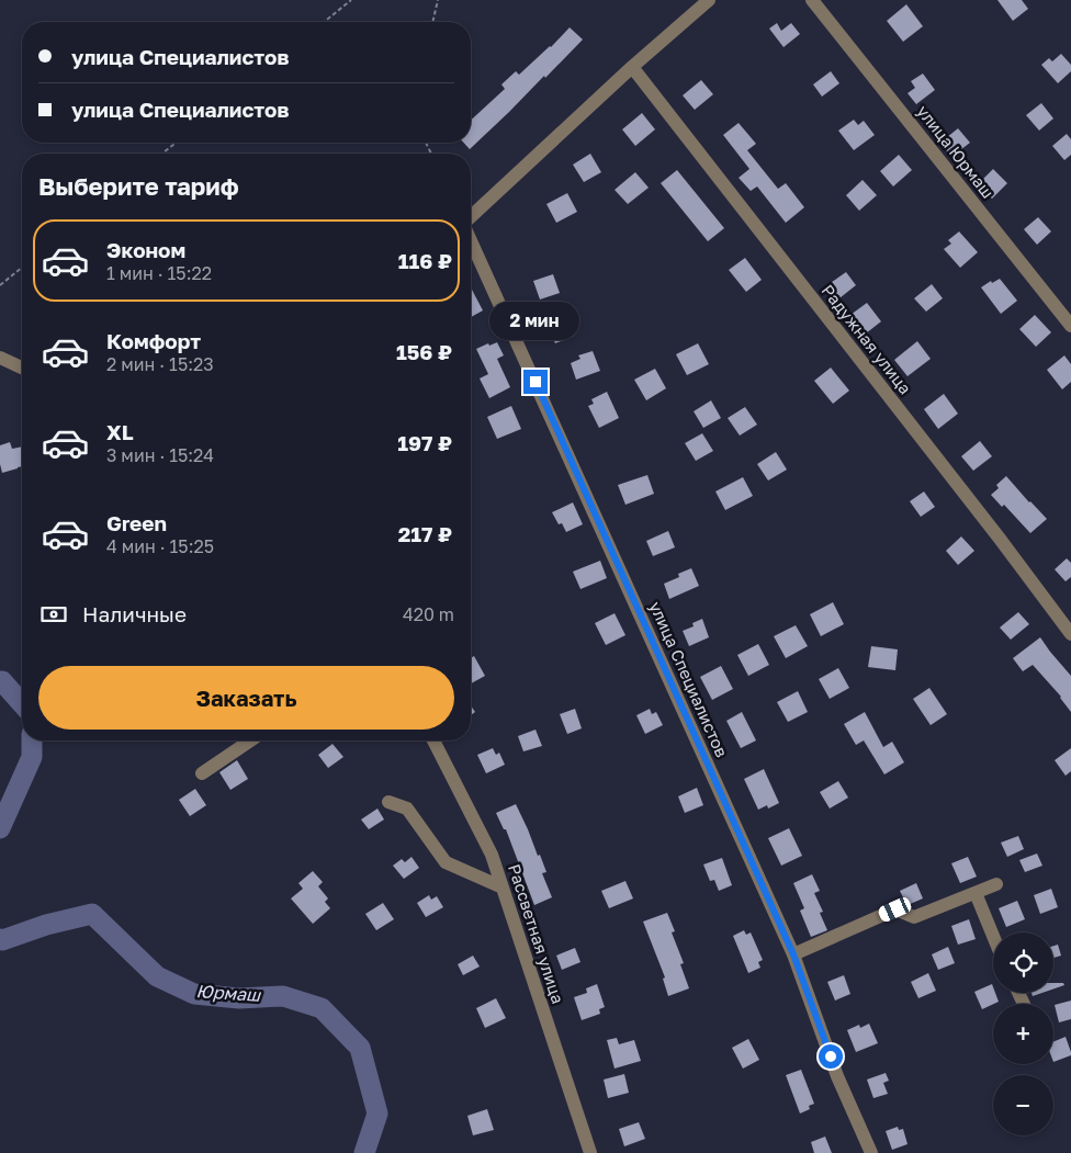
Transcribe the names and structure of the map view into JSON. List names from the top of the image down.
{
  "streets": {
    "street": [
      "улица Юрмаш",
      "Радужная улица",
      "улица Специалистов",
      "Рассветная улица"
    ]
  },
  "water": ["Юрмаш"],
  "page": {
    "banner": ["улица Специалистов", "улица Специалистов"],
    "heading": "Выберите тариф",
    "list": [
      {
        "name": "Эконом",
        "note": "1 мин · 15:22",
        "value": "116 ₽"
      },
      {
        "name": "Комфорт",
        "note": "2 мин · 15:23",
        "value": "156 ₽"
      },
      {
        "name": "XL",
        "note": "3 мин · 15:24",
        "value": "197 ₽"
      },
      {
        "name": "Green",
        "note": "4 мин · 15:25",
        "value": "217 ₽"
      }
    ],
    "bubble": "2 мин",
    "pay": ["Наличные", "420 m"],
    "buttons": "Заказать",
    "map_buttons": ["+", "−"]
  }
}
